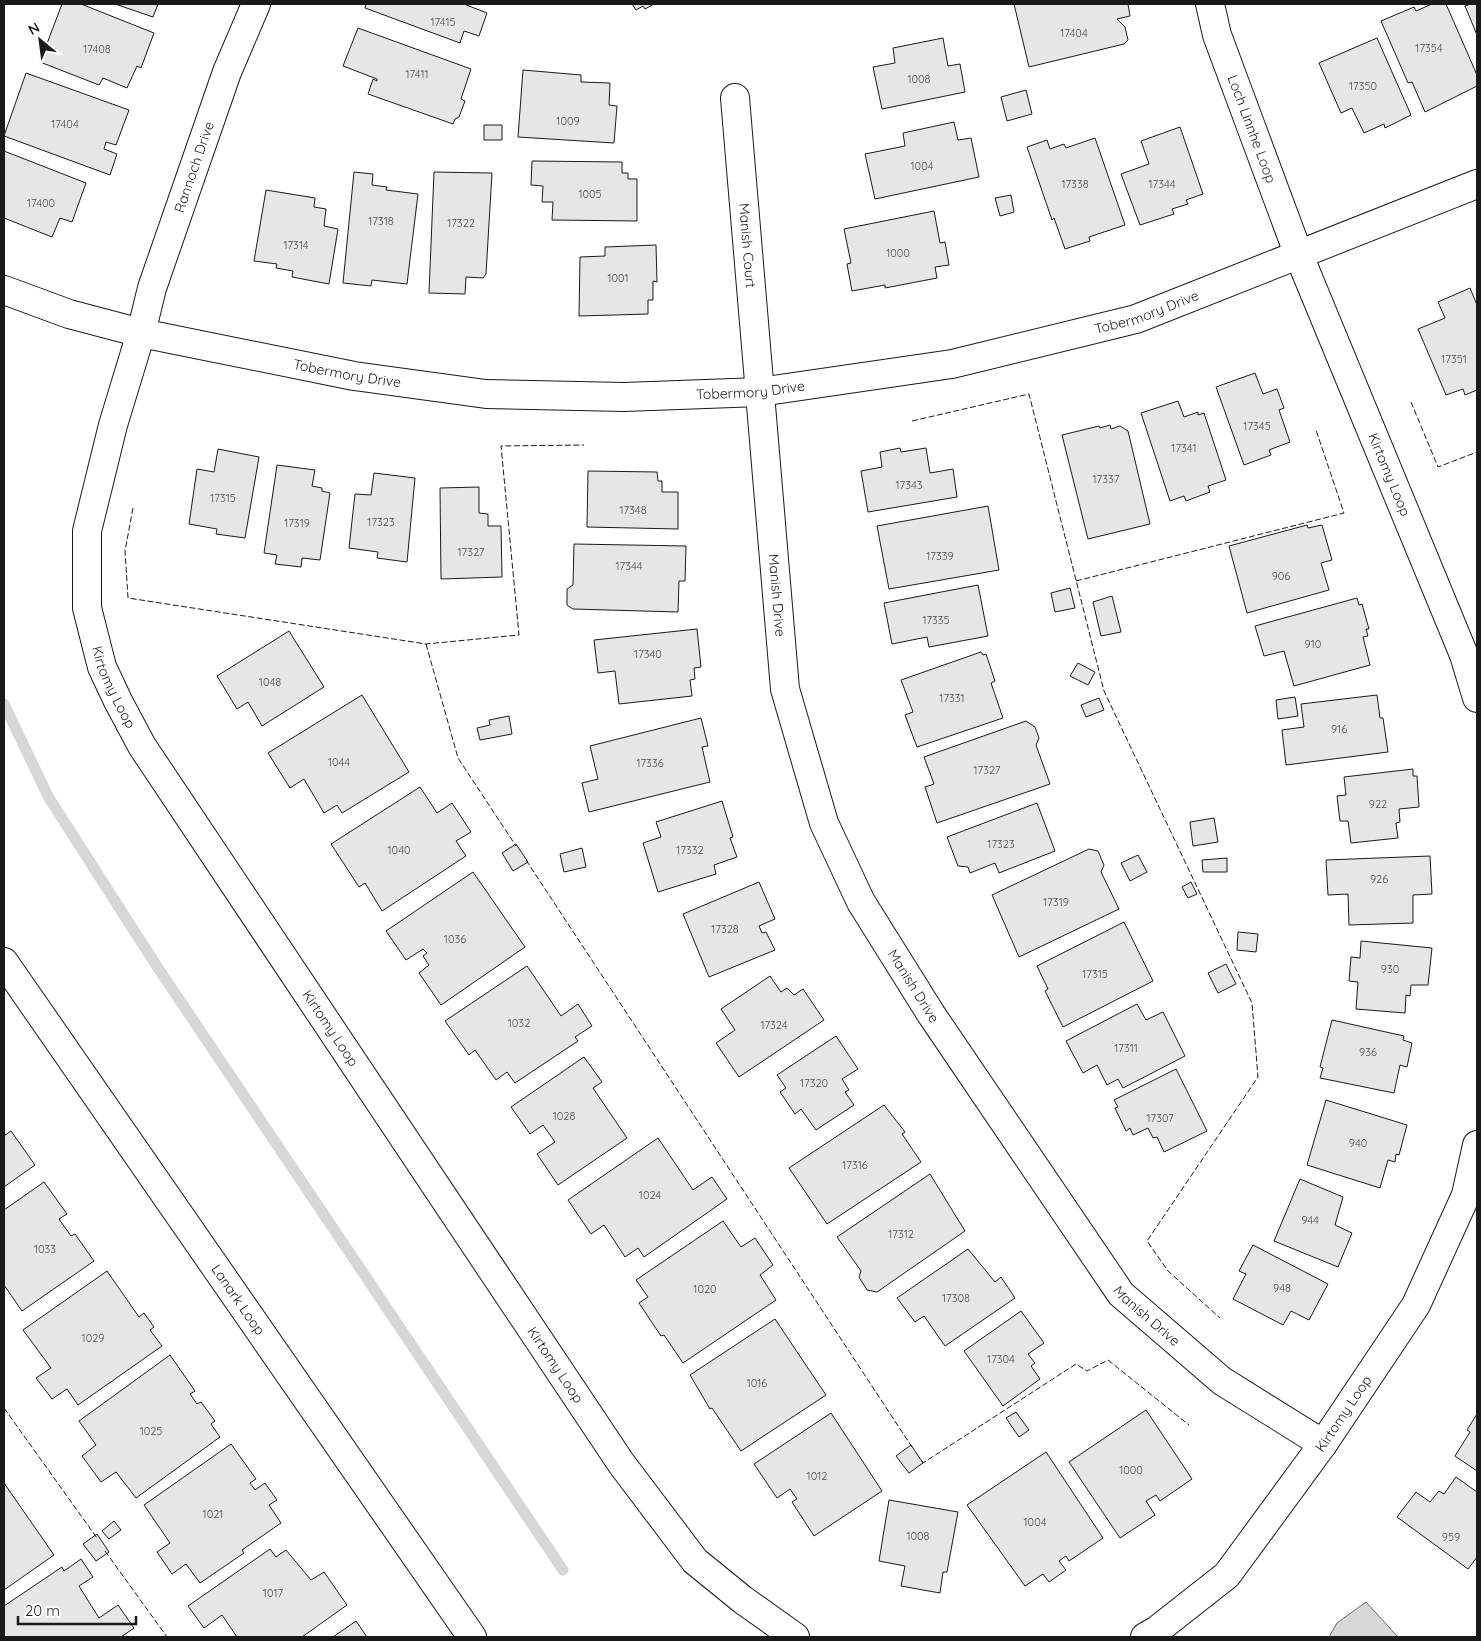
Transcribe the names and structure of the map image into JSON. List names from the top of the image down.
{
  "streets": {
    "street": [
      "Loch Linnhe Loop",
      "Rannoch Drive",
      "Manish Court",
      "Tobermory Drive",
      "Kirtomy Loop",
      "Manish Drive",
      "Lanark Loop"
    ]
  },
  "crossings": [
    ["Loch Linnhe Loop", "Tobermory Drive"],
    ["Loch Linnhe Loop", "Kirtomy Loop"],
    ["Rannoch Drive", "Tobermory Drive"],
    ["Rannoch Drive", "Kirtomy Loop"],
    ["Manish Court", "Tobermory Drive"],
    ["Manish Court", "Manish Drive"],
    ["Tobermory Drive", "Kirtomy Loop"],
    ["Tobermory Drive", "Manish Drive"],
    ["Kirtomy Loop", "Manish Drive"]
  ],
  "house_numbers": [
    "17415",
    "17404",
    "17354",
    "17408",
    "17411",
    "1008",
    "17350",
    "1009",
    "17404",
    "1004",
    "17338",
    "17344",
    "1005",
    "17400",
    "17318",
    "17322",
    "17314",
    "1000",
    "1001",
    "17351",
    "17345",
    "17341",
    "17337",
    "17343",
    "17315",
    "17348",
    "17323",
    "17319",
    "17327",
    "17339",
    "17344",
    "906",
    "17335",
    "910",
    "17340",
    "1048",
    "17331",
    "916",
    "1044",
    "17336",
    "17327",
    "922",
    "17323",
    "1040",
    "17332",
    "926",
    "17319",
    "17328",
    "1036",
    "930",
    "17315",
    "1032",
    "17324",
    "17311",
    "936",
    "17320",
    "1028",
    "17307",
    "940",
    "17316",
    "1024",
    "944",
    "17312",
    "1033",
    "948",
    "1020",
    "17308",
    "1029",
    "17304",
    "1016",
    "1025",
    "1000",
    "1012",
    "1021",
    "1004",
    "1008",
    "959",
    "1017"
  ],
  "scale_bar": "20 m",
  "north": "top left"
}
